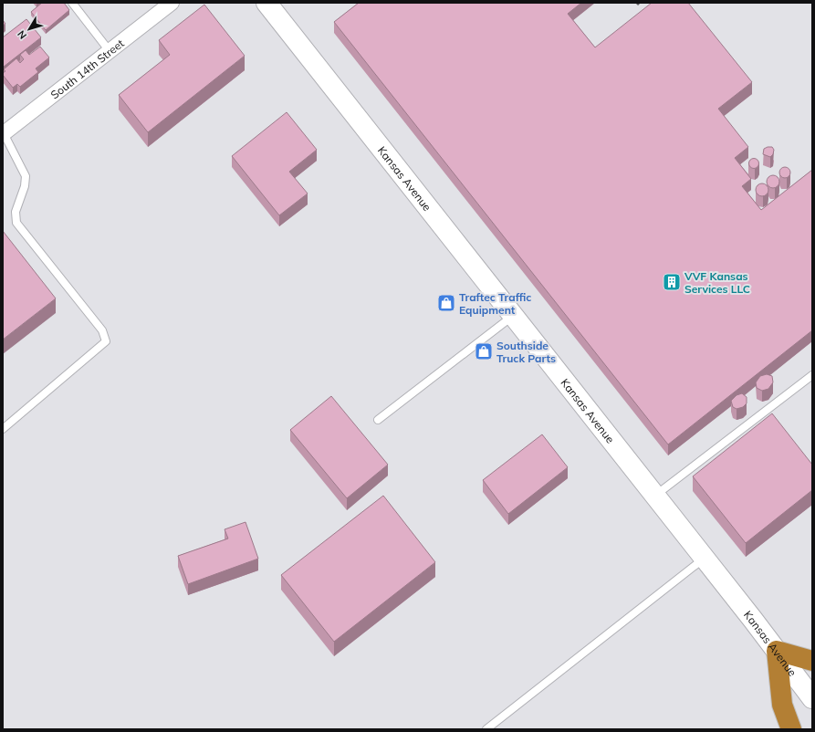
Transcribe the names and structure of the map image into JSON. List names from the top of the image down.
{
  "streets": {
    "main road": ["Kansas Avenue"],
    "street": ["South 14th Street"]
  },
  "places": {
    "building": ["VVF Kansas Services LLC"],
    "shop": ["Traftec Traffic Equipment", "Southside Truck Parts"]
  },
  "north": "bottom left"
}
